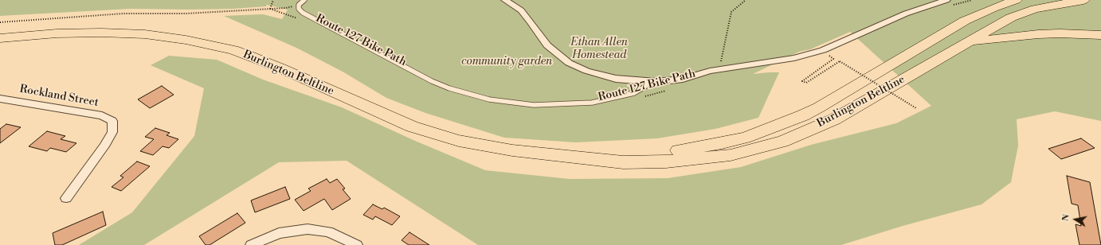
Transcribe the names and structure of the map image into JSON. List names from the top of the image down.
{
  "streets": {
    "main road": ["Burlington Beltline"],
    "street": ["Rockland Street"],
    "path": ["Route 127 Bike Path"]
  },
  "parks": ["Ethan Allen Homestead", "community garden"],
  "north": "left"
}
